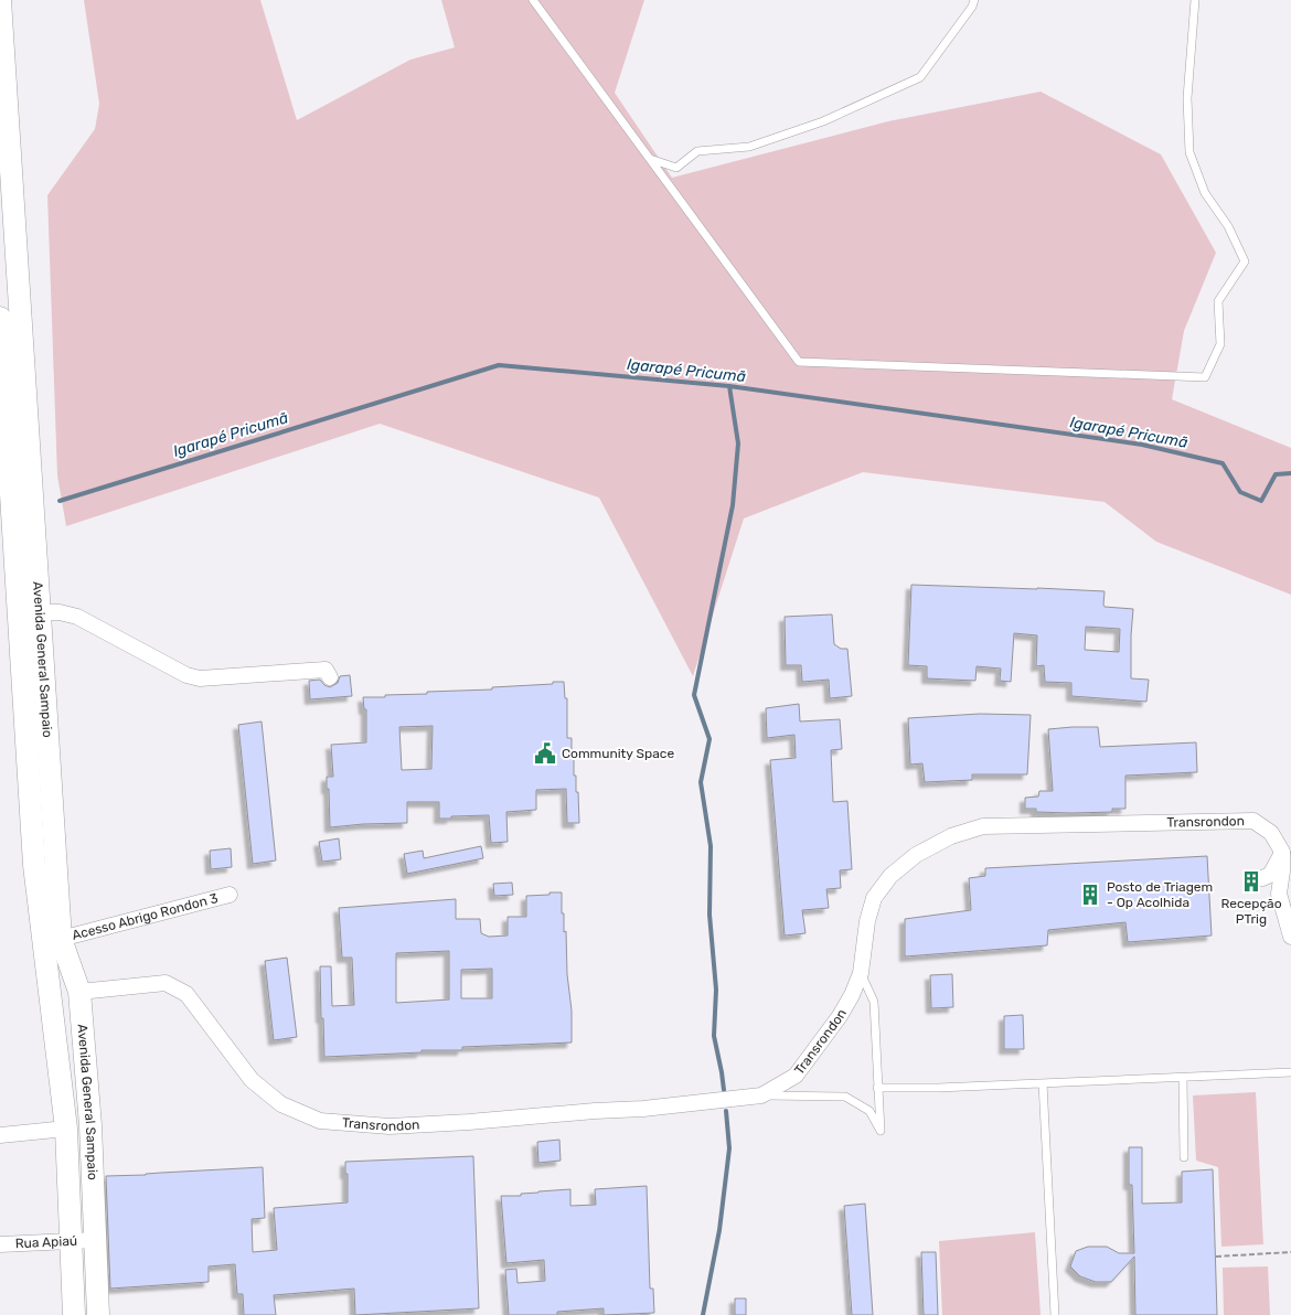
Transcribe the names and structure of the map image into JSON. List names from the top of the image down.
{
  "streets": {
    "street": [
      "Avenida General Sampaio",
      "Transrondon",
      "Acesso Abrigo Rondon 3",
      "Rua Apiaú"
    ]
  },
  "crossings": [
    ["Avenida General Sampaio", "Transrondon"],
    ["Avenida General Sampaio", "Acesso Abrigo Rondon 3"],
    ["Avenida General Sampaio", "Rua Apiaú"]
  ],
  "water": ["Igarapé Pricumã"],
  "places": {
    "public building": ["Community Space"],
    "building": ["Recepção PTrig", "Posto de Triagem - Op Acolhida"]
  }
}
